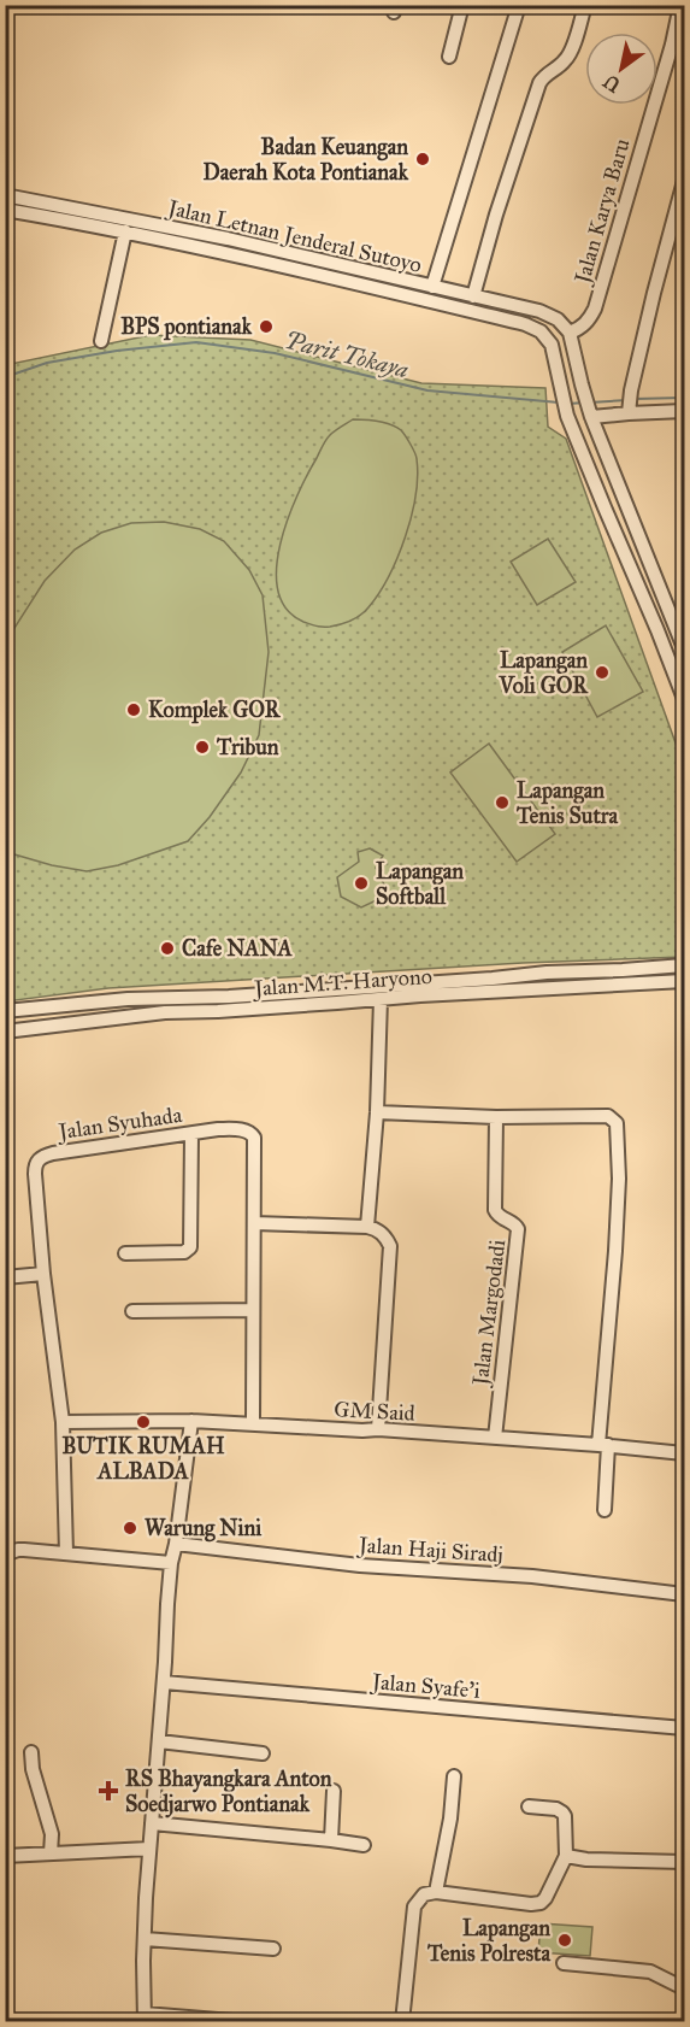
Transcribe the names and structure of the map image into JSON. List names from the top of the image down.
{
  "streets": {
    "street": [
      "Jalan Karya Baru",
      "Jalan Letnan Jenderal Sutoyo",
      "Jalan M.T. Haryono",
      "Jalan Syuhada",
      "Jalan Margodadi",
      "GM Said",
      "Jalan Haji Siradj",
      "Jalan Syafe'i"
    ]
  },
  "crossings": [
    ["Jalan Karya Baru", "Jalan Letnan Jenderal Sutoyo"],
    ["Jalan Syuhada", "GM Said"],
    ["Jalan Margodadi", "GM Said"]
  ],
  "water": ["Parit Tokaya"],
  "places": {
    "other": [
      "Badan Keuangan Daerah Kota Pontianak",
      "BPS pontianak",
      "Lapangan Voli GOR",
      "Komplek GOR",
      "Tribun",
      "Lapangan Tenis Sutra",
      "Lapangan Softball",
      "Cafe NANA",
      "BUTIK RUMAH ALBADA",
      "Warung Nini",
      "Lapangan Tenis Polresta"
    ],
    "health": ["RS Bhayangkara Anton Soedjarwo Pontianak"]
  },
  "north": "bottom left"
}
